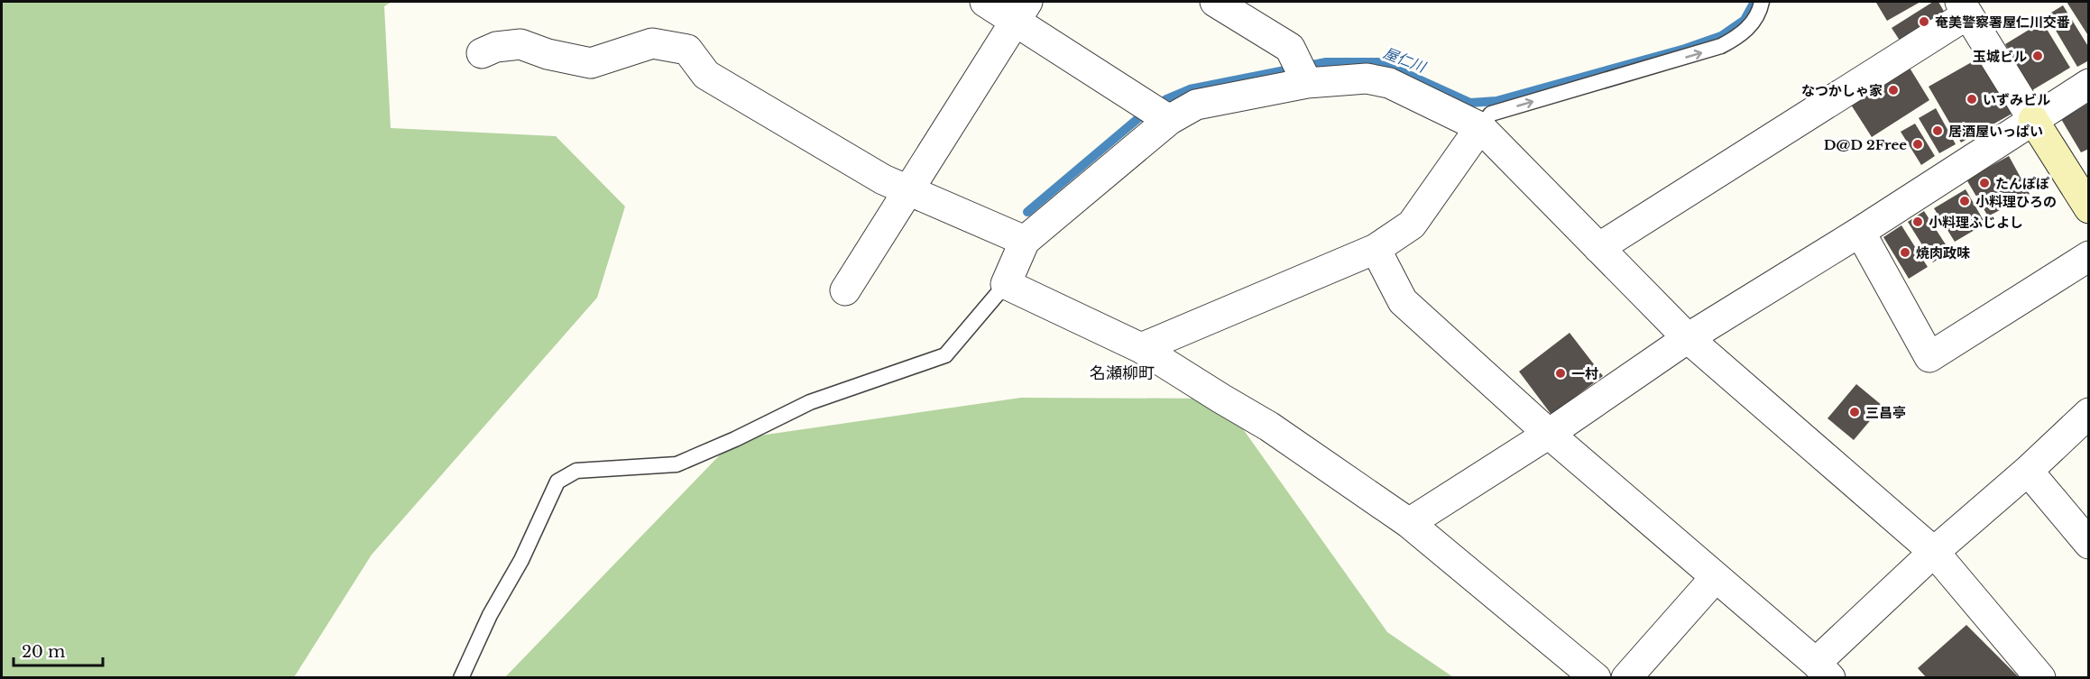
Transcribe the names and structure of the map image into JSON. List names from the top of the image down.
{
  "districts": ["名瀬柳町"],
  "water": ["屋仁川"],
  "places": [
    "奄美警察署屋仁川交番",
    "玉城ビル",
    "なつかしゃ家",
    "いずみビル",
    "居酒屋いっぱい",
    "D@D 2Free",
    "たんぽぽ",
    "小料理ひろの",
    "小料理ふじよし",
    "焼肉政味",
    "一村",
    "三昌亭"
  ],
  "scale_bar": "20 m"
}
